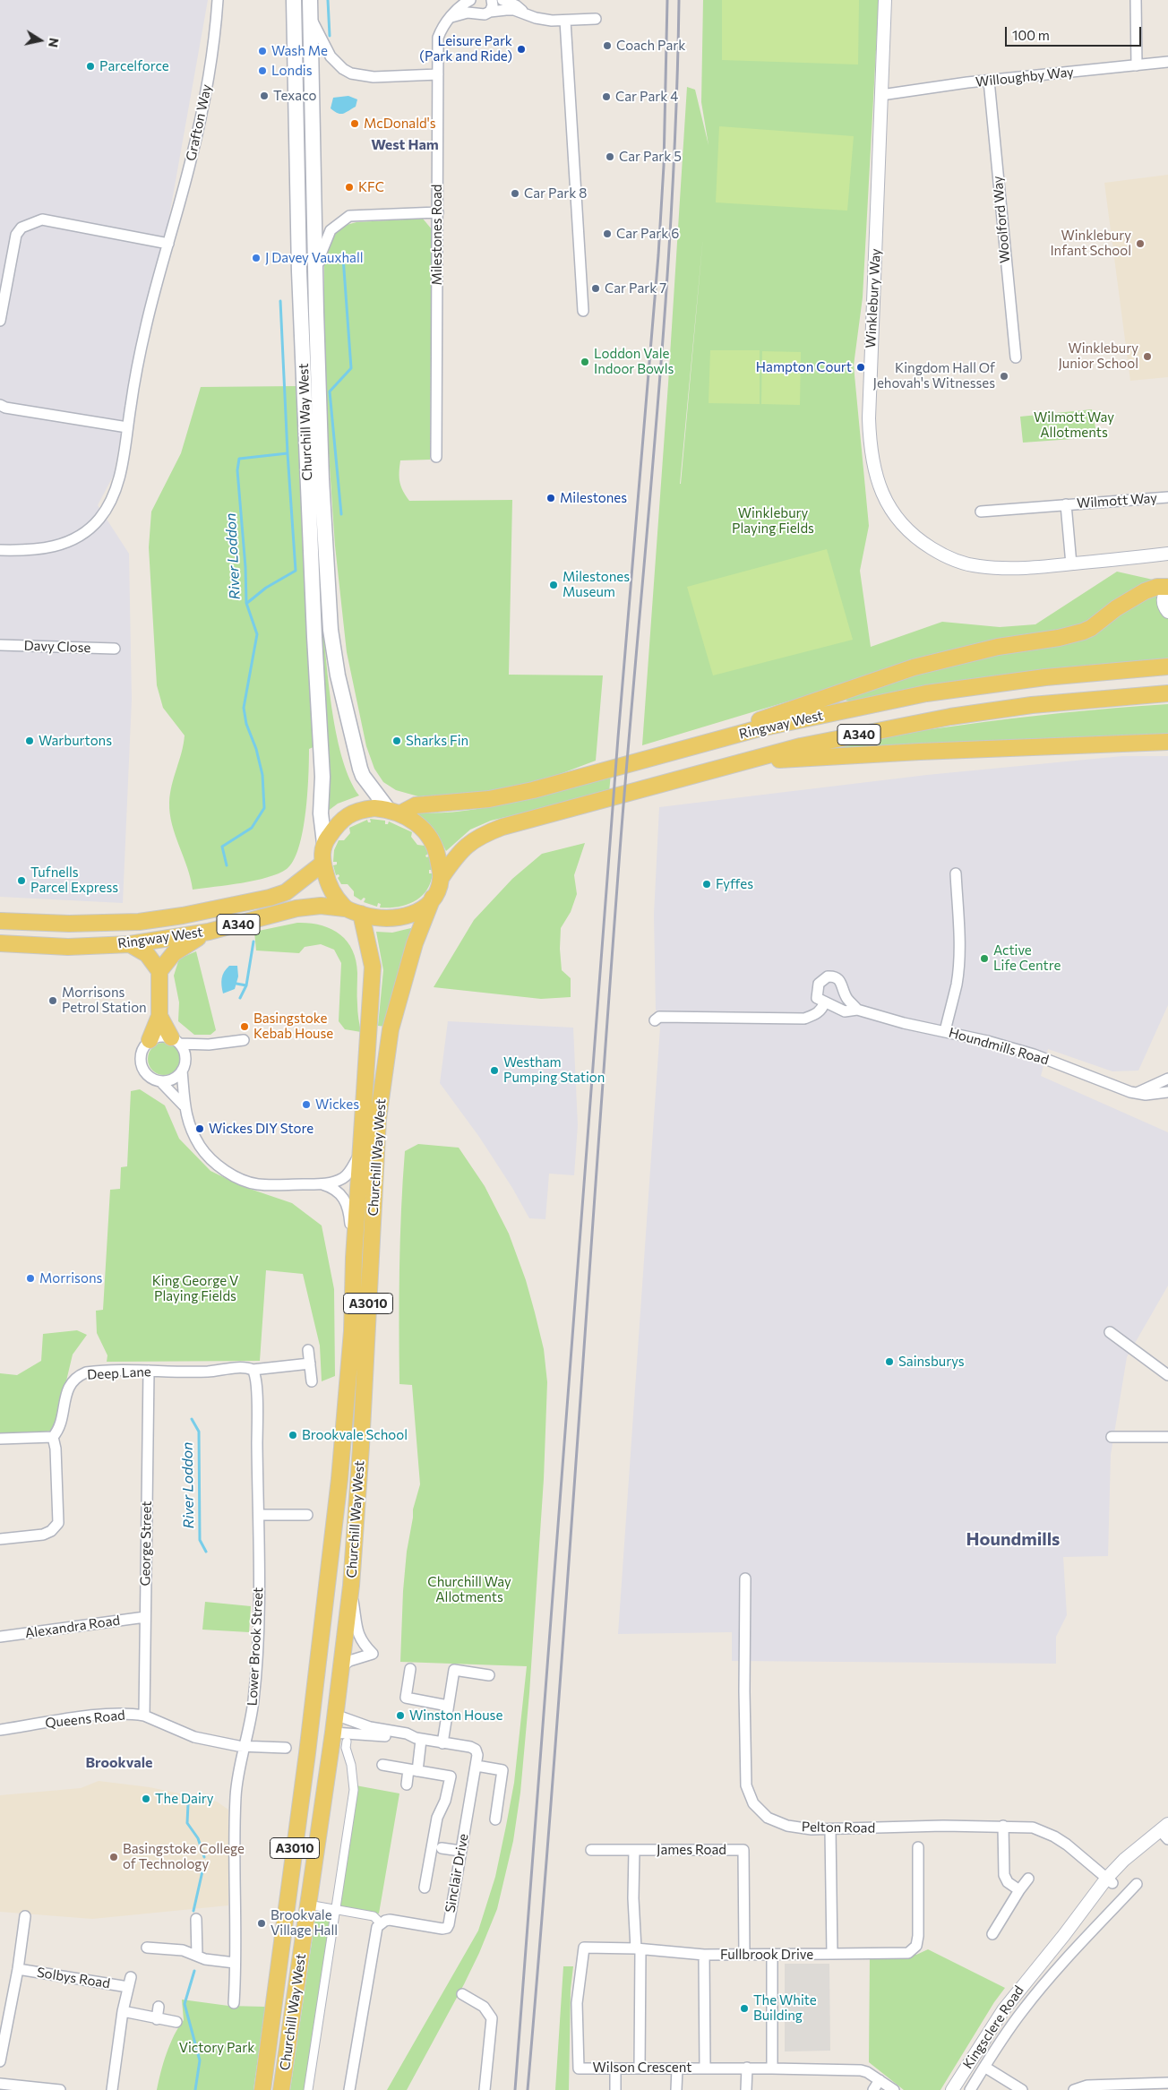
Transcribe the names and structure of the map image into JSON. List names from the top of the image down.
{
  "streets": {
    "main road": [
      "Churchill Way West",
      "Ringway West",
      "A340",
      "A3010"
    ],
    "street": [
      "Willoughby Way",
      "Grafton Way",
      "Woolford Way",
      "Milestones Road",
      "Winklebury Way",
      "Wilmott Way",
      "Davy Close",
      "Houndmills Road",
      "Deep Lane",
      "George Street",
      "Alexandra Road",
      "Lower Brook Street",
      "Queens Road",
      "Pelton Road",
      "James Road",
      "Sinclair Drive",
      "Fullbrook Drive",
      "Solbys Road",
      "Kingsclere Road",
      "Wilson Crescent"
    ]
  },
  "crossings": [
    ["Willoughby Way", "Woolford Way"],
    ["Willoughby Way", "Winklebury Way"],
    ["Winklebury Way", "Wilmott Way"],
    ["Churchill Way West", "Ringway West"],
    ["Deep Lane", "George Street"],
    ["Deep Lane", "Lower Brook Street"],
    ["George Street", "Alexandra Road"],
    ["George Street", "Queens Road"],
    ["Lower Brook Street", "Queens Road"],
    ["Pelton Road", "Fullbrook Drive"],
    ["Pelton Road", "Kingsclere Road"],
    ["James Road", "Fullbrook Drive"],
    ["Fullbrook Drive", "Wilson Crescent"]
  ],
  "districts": ["West Ham", "Houndmills", "Brookvale"],
  "water": ["River Loddon"],
  "parks": [
    "Wilmott Way Allotments",
    "Winklebury Playing Fields",
    "King George V Playing Fields",
    "Churchill Way Allotments",
    "Victory Park"
  ],
  "places": [
    "Coach Park",
    "Leisure Park (Park and Ride)",
    "Wash Me",
    "Parcelforce",
    "Londis",
    "Texaco",
    "Car Park 4",
    "McDonald's",
    "Car Park 5",
    "KFC",
    "Car Park 8",
    "Car Park 6",
    "Winklebury Infant School",
    "J Davey Vauxhall",
    "Car Park 7",
    "Winklebury Junior School",
    "Loddon Vale Indoor Bowls",
    "Hampton Court",
    "Kingdom Hall Of Jehovah's Witnesses",
    "Milestones",
    "Milestones Museum",
    "Warburtons",
    "Sharks Fin",
    "Tufnells Parcel Express",
    "Fyffes",
    "Active Life Centre",
    "Morrisons Petrol Station",
    "Basingstoke Kebab House",
    "Westham Pumping Station",
    "Wickes",
    "Wickes DIY Store",
    "Morrisons",
    "Sainsburys",
    "Brookvale School",
    "Winston House",
    "The Dairy",
    "Basingstoke College of Technology",
    "Brookvale Village Hall",
    "The White Building"
  ],
  "scale_bar": "100 m",
  "north": "right"
}
